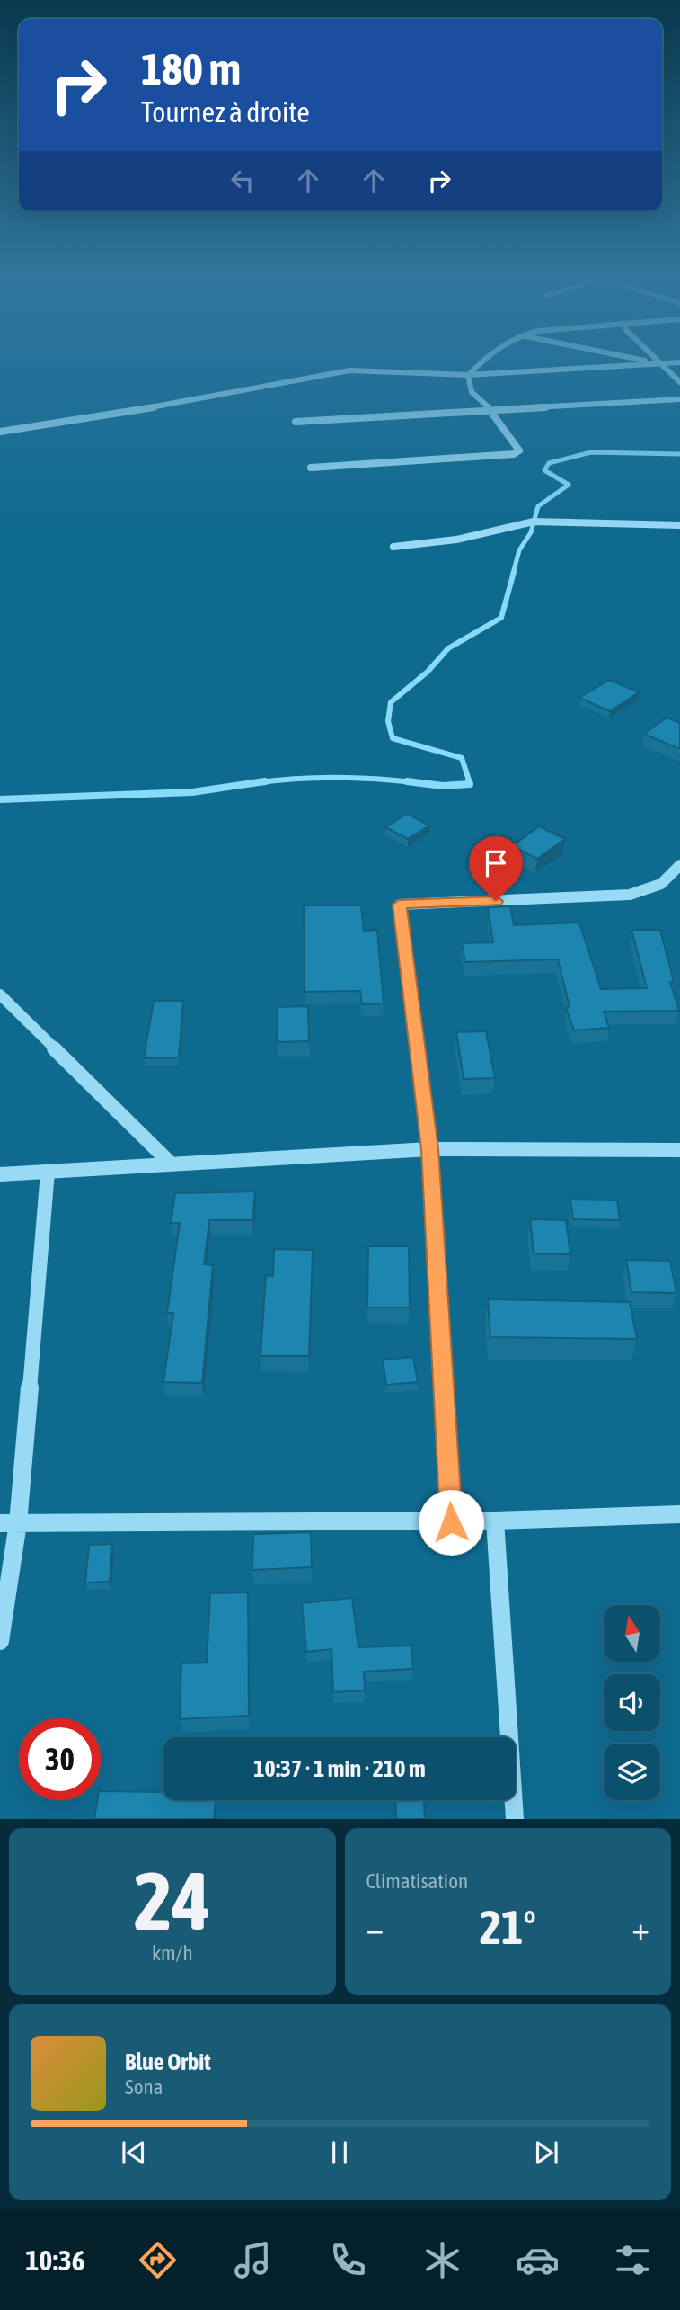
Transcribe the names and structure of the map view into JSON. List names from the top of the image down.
{
  "north": "top",
  "page": {
    "turn": ["180 m", "Tournez à droite"],
    "limit": "30",
    "trip": "10:37 · 1 min · 210 m",
    "tile": [
      ["24", "km/h"],
      "Climatisation"
    ],
    "heat": ["−", "21°", "+"],
    "song": ["Blue Orbit", "Sona"],
    "tabs": "10:36"
  }
}
